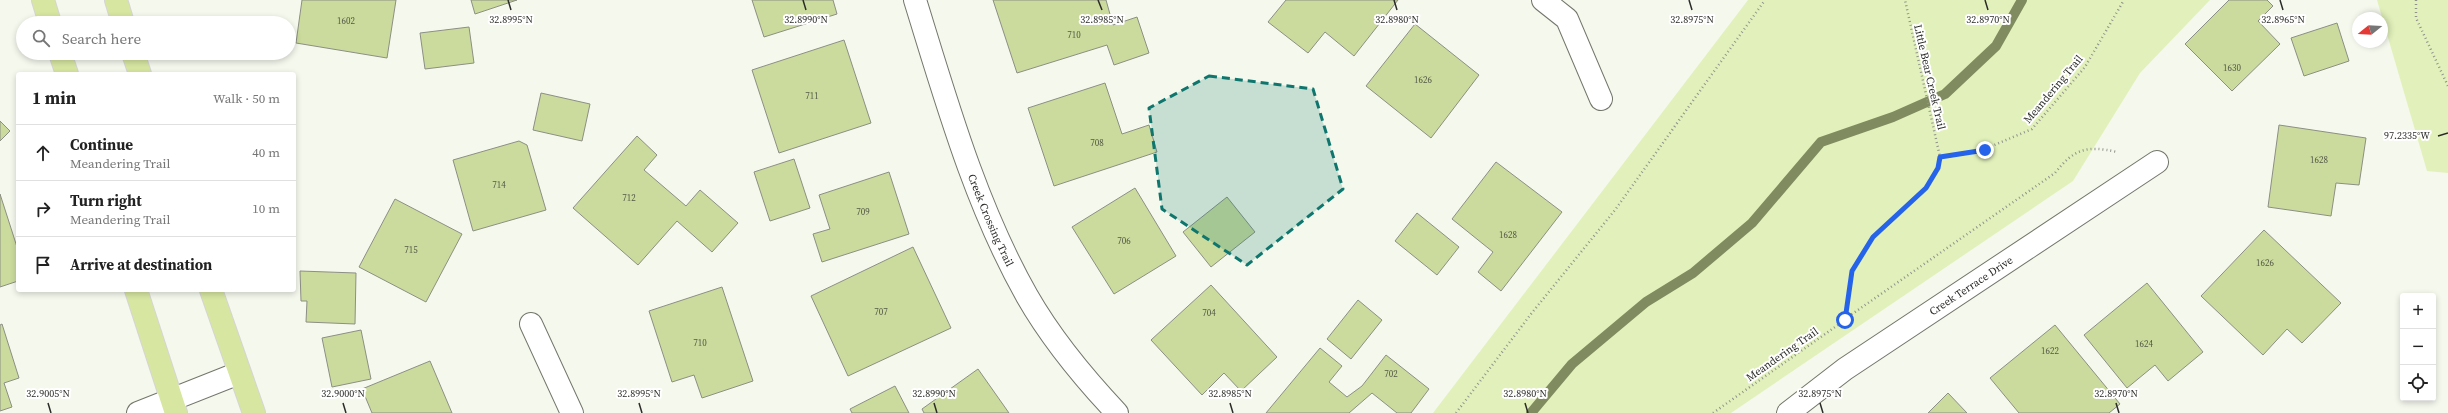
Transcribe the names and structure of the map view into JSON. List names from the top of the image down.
{
  "streets": {
    "street": ["Creek Crossing Trail", "Creek Terrace Drive"],
    "path": ["Little Bear Creek Trail", "Meandering Trail"]
  },
  "crossings": [
    ["Little Bear Creek Trail", "Meandering Trail"],
    ["Meandering Trail", "Creek Terrace Drive"]
  ],
  "house_numbers": [
    "1602",
    "710",
    "1630",
    "1626",
    "711",
    "708",
    "1628",
    "714",
    "712",
    "709",
    "1628",
    "706",
    "715",
    "1626",
    "707",
    "704",
    "710",
    "1624",
    "1622",
    "702"
  ],
  "north": "left",
  "page": {
    "search": "Search here",
    "heading": ["1 min", "Walk · 50 m"],
    "list": [
      ["Continue", "Meandering Trail", "40 m"],
      ["Turn right", "Meandering Trail", "10 m"],
      "Arrive at destination"
    ],
    "map_buttons": ["+", "−"]
  },
  "coordinates": [
    "32.8995°N",
    "32.8990°N",
    "32.8985°N",
    "32.8980°N",
    "32.8975°N",
    "32.8970°N",
    "32.8965°N",
    "97.2335°W",
    "32.9005°N",
    "32.9000°N"
  ]
}
